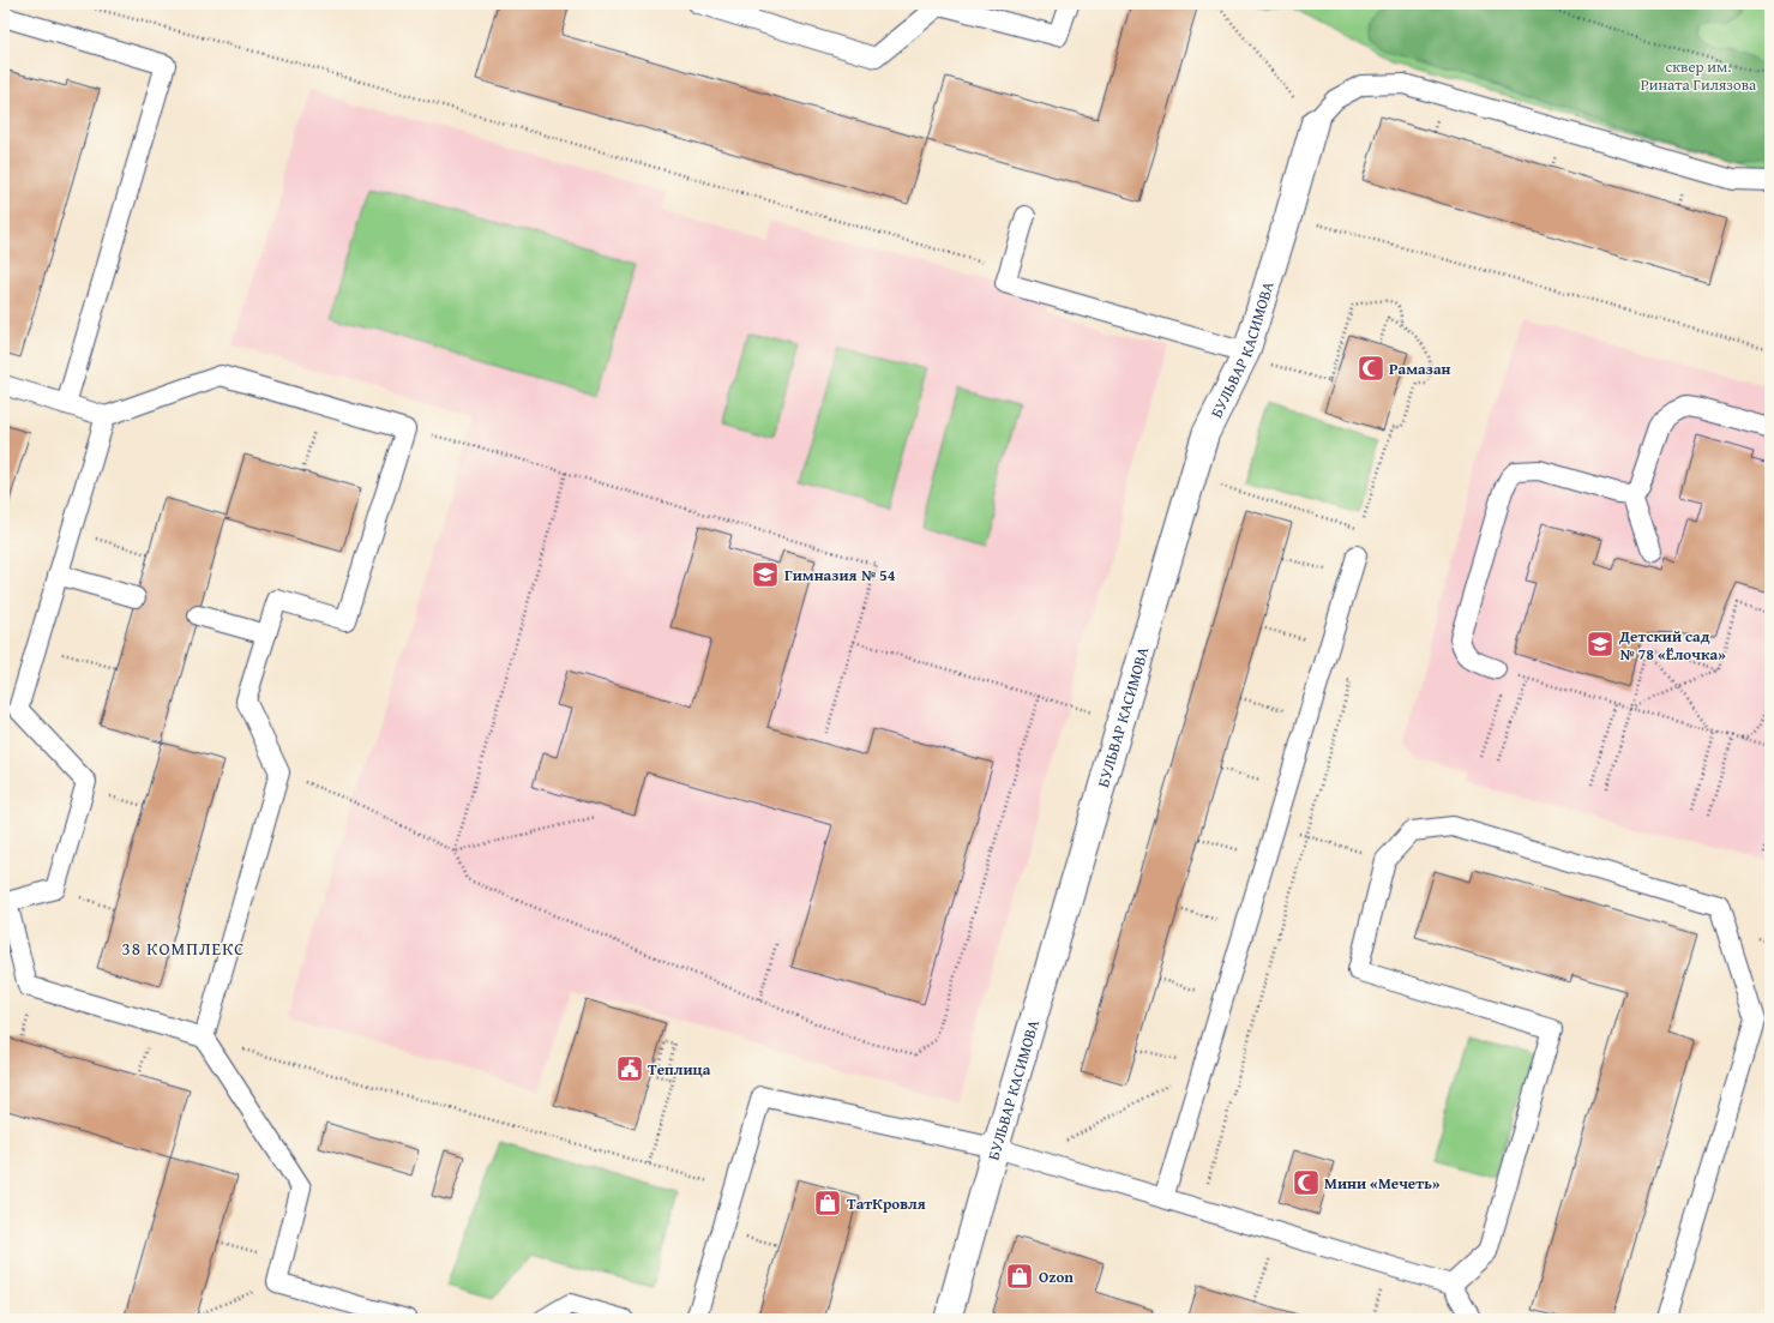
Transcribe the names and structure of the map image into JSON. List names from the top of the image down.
{
  "streets": {
    "street": ["БУЛЬВАР КАСИМОВА"]
  },
  "districts": ["38 КОМПЛЕКС"],
  "parks": ["сквер им. Рината Гилязова"],
  "places": {
    "mosque": ["Рамазан", "Мини «Мечеть»"],
    "school or university": ["Гимназия № 54", "Детский сад № 78 «Ёлочка»"],
    "public building": ["Теплица"],
    "shop": ["ТатКровля", "Ozon"]
  }
}
